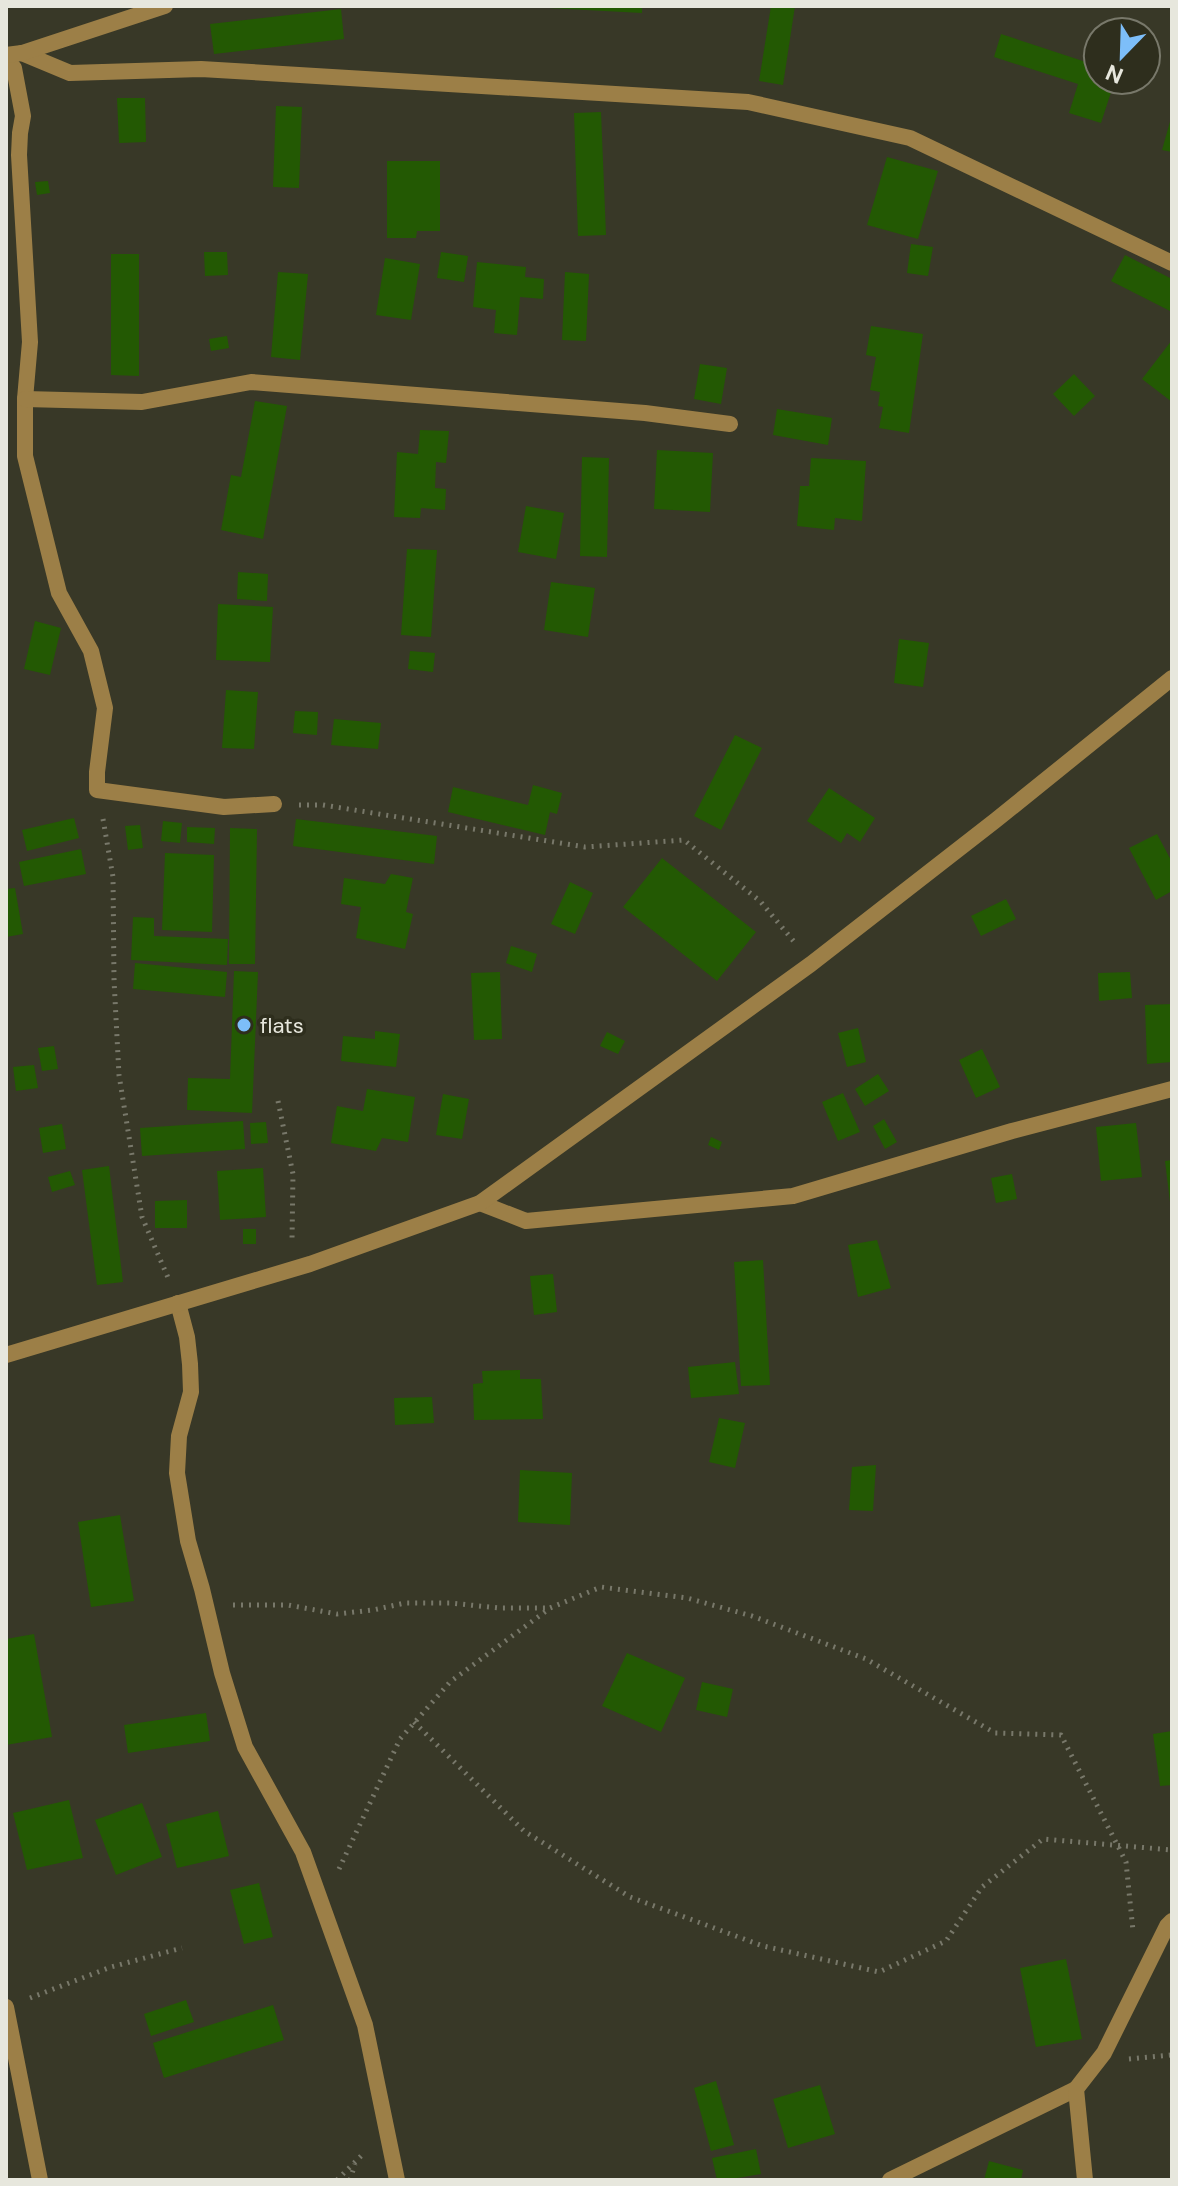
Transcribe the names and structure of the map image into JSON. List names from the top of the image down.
{
  "places": ["flats"],
  "north": "bottom left"
}
